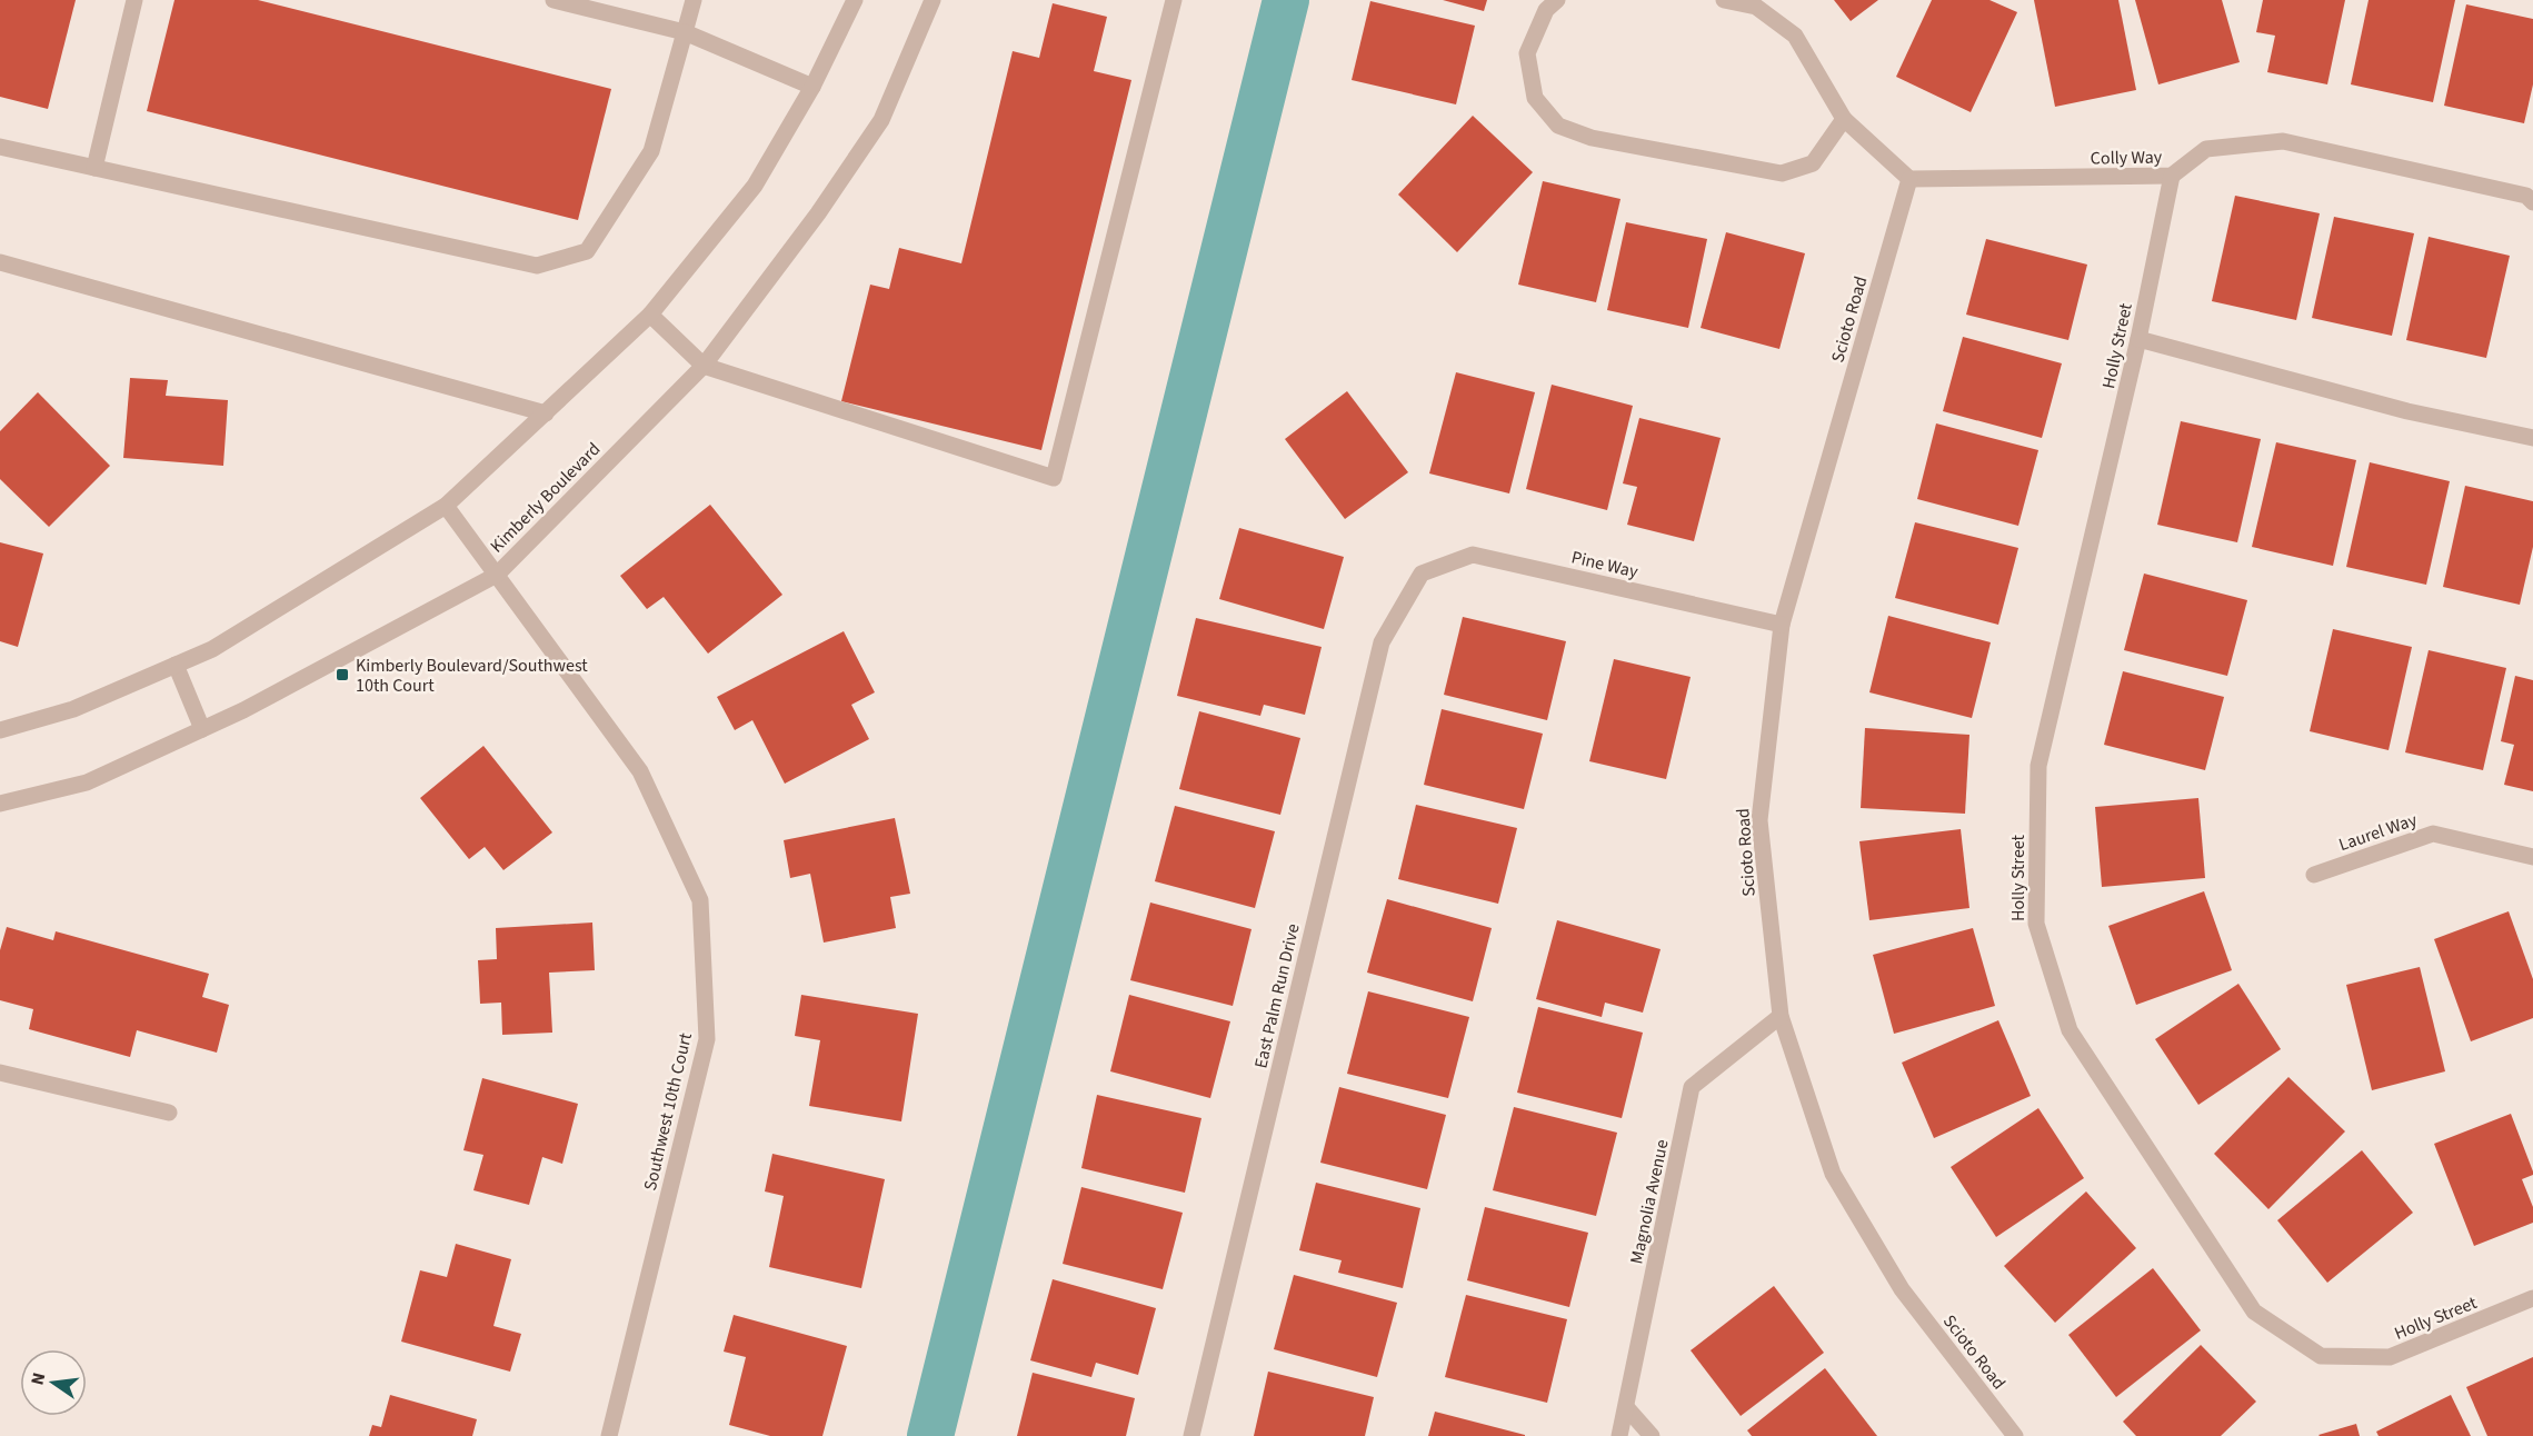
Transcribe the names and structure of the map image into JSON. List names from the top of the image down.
{
  "streets": {
    "street": [
      "Colly Way",
      "Scioto Road",
      "Holly Street",
      "Kimberly Boulevard",
      "Pine Way",
      "Laurel Way",
      "East Palm Run Drive",
      "Southwest 10th Court",
      "Magnolia Avenue"
    ]
  },
  "crossings": [
    ["Colly Way", "Scioto Road"],
    ["Colly Way", "Holly Street"],
    ["Scioto Road", "Pine Way"],
    ["Scioto Road", "Magnolia Avenue"],
    ["Kimberly Boulevard", "Southwest 10th Court"],
    ["Pine Way", "East Palm Run Drive"]
  ],
  "places": {
    "transit": ["Kimberly Boulevard/Southwest 10th Court"]
  },
  "north": "left"
}
